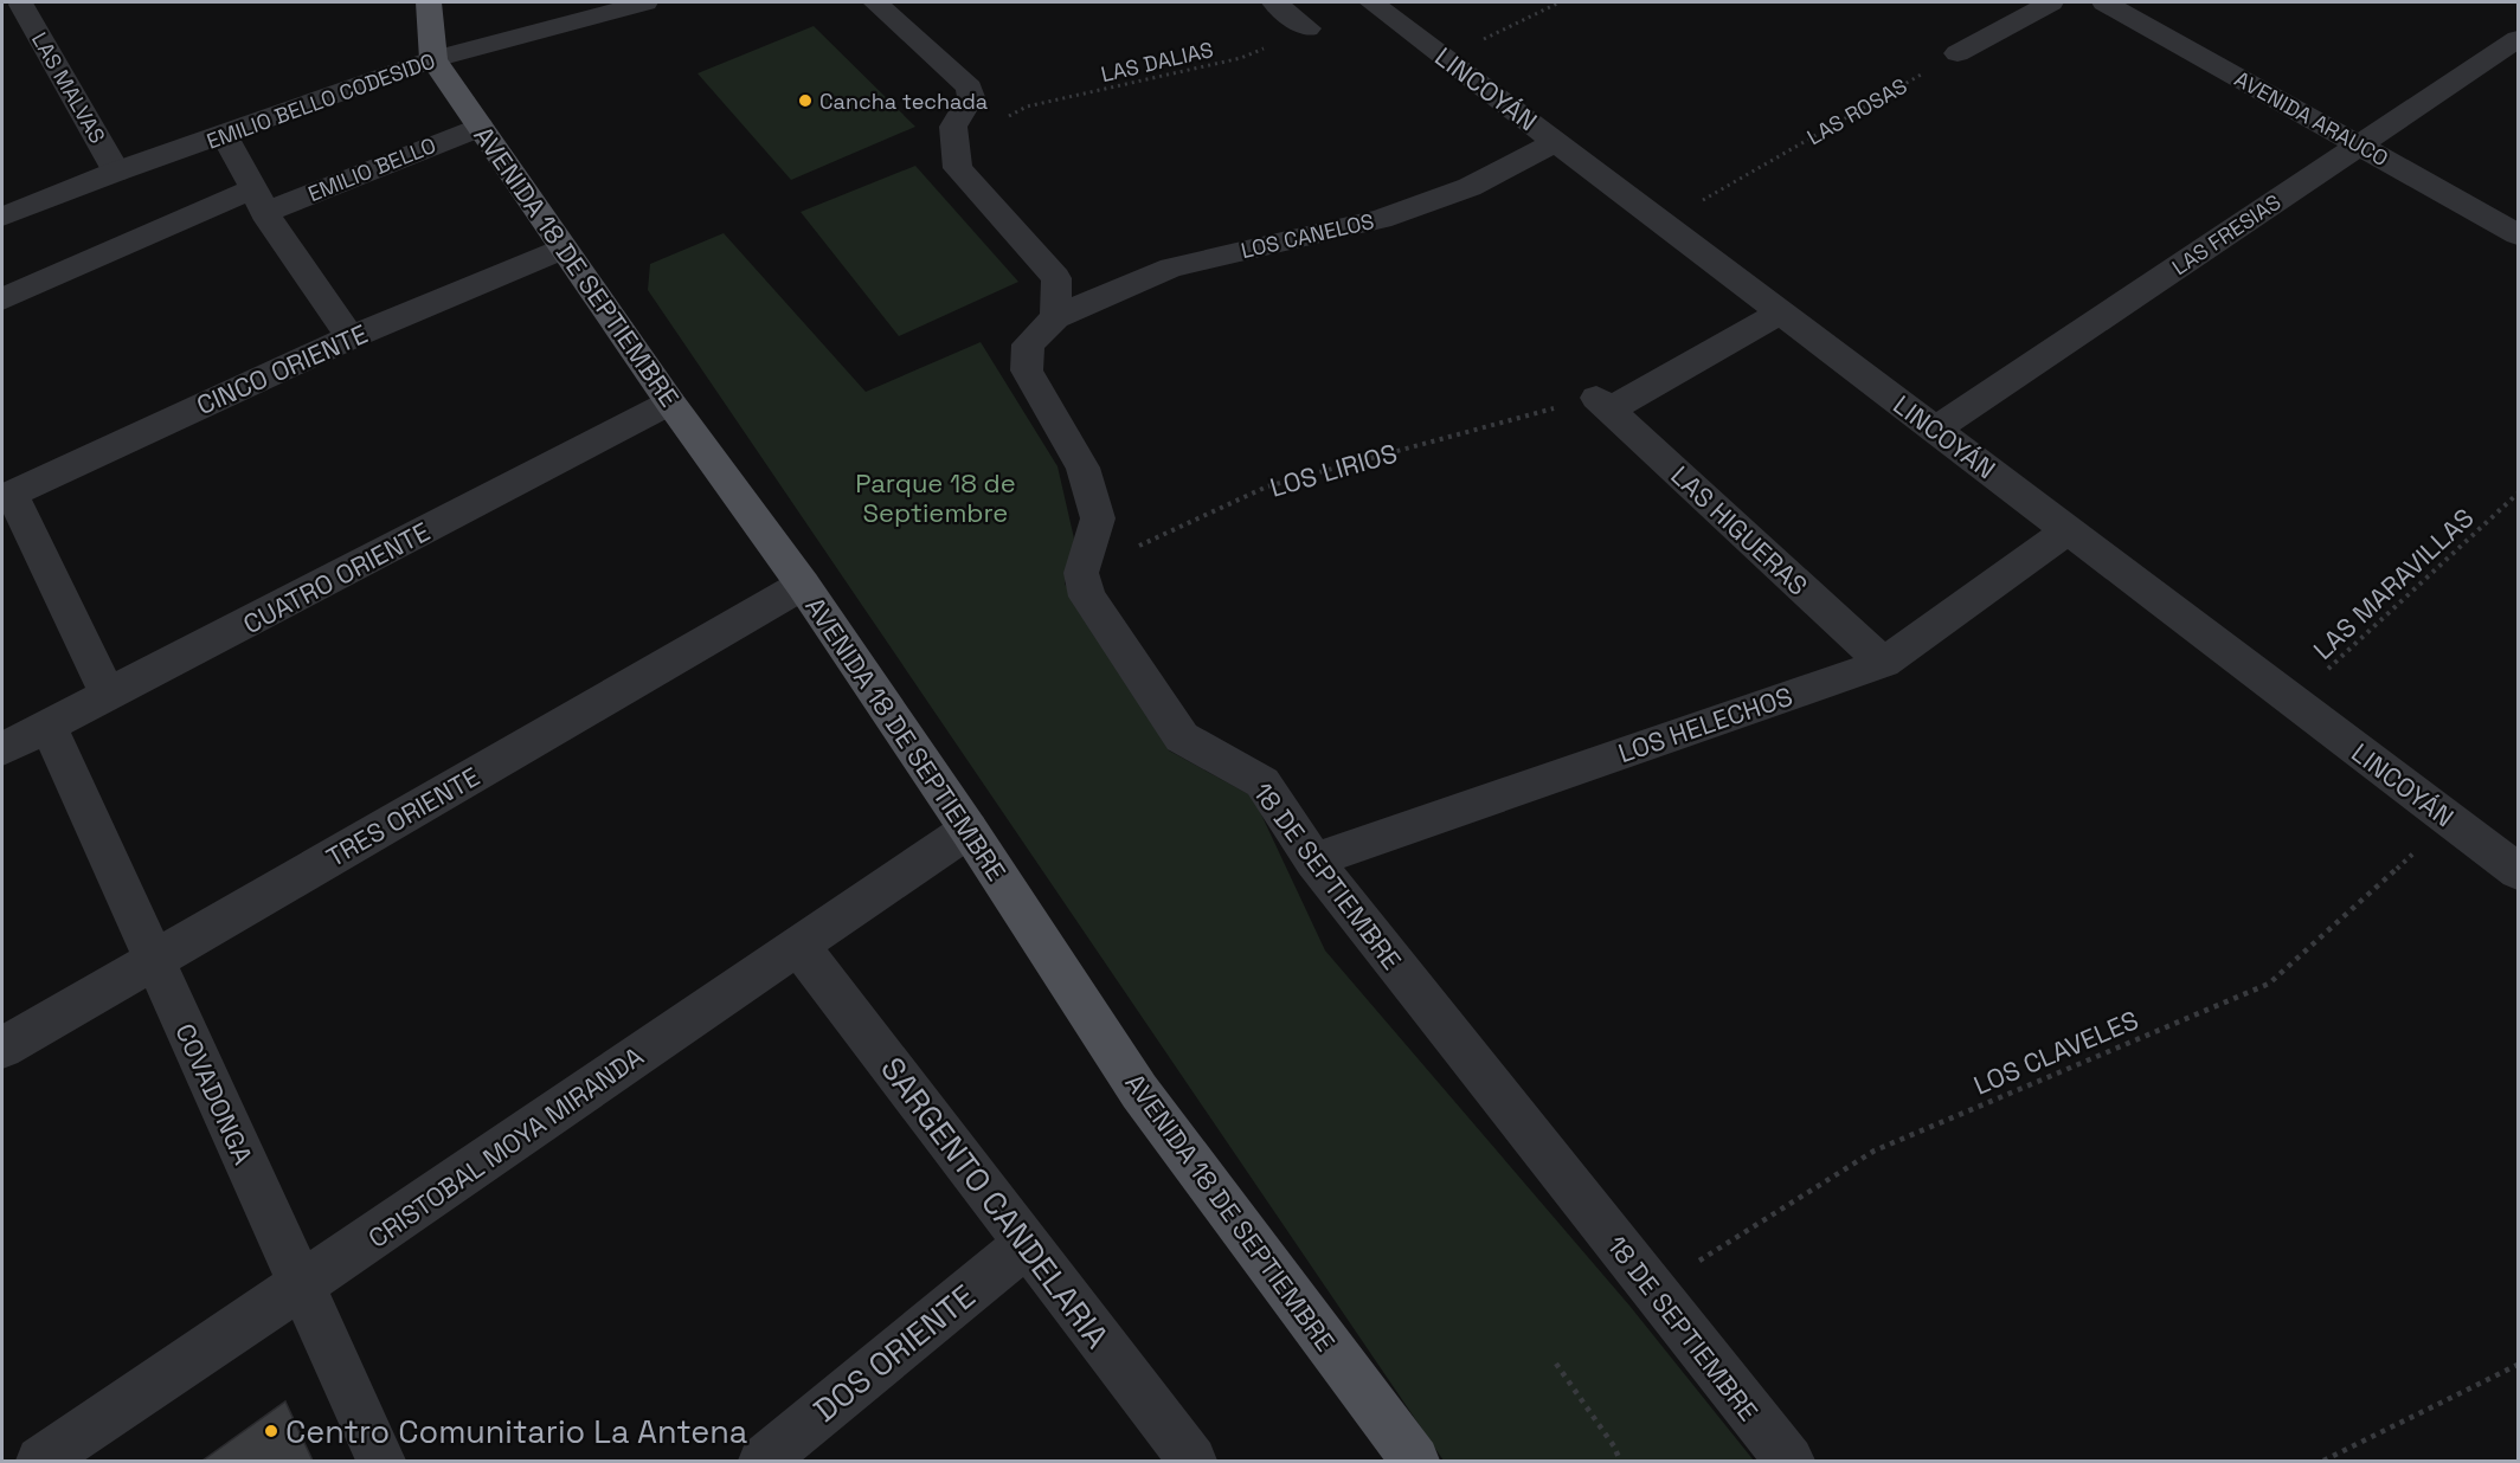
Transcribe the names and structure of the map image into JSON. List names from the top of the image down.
{
  "streets": {
    "main road": ["AVENIDA 18 DE SEPTIEMBRE"],
    "street": [
      "LAS MALVAS",
      "LINCOYÁN",
      "EMILIO BELLO CODESIDO",
      "AVENIDA ARAUCO",
      "EMILIO BELLO",
      "LAS FRESIAS",
      "LOS CANELOS",
      "CINCO ORIENTE",
      "LAS HIGUERAS",
      "CUATRO ORIENTE",
      "LOS HELECHOS",
      "TRES ORIENTE",
      "18 DE SEPTIEMBRE",
      "COVADONGA",
      "CRISTOBAL MOYA MIRANDA",
      "SARGENTO CANDELARIA",
      "DOS ORIENTE"
    ],
    "path": [
      "LAS DALIAS",
      "LAS ROSAS",
      "LOS LIRIOS",
      "LAS MARAVILLAS",
      "LOS CLAVELES"
    ]
  },
  "crossings": [
    ["LAS MALVAS", "EMILIO BELLO CODESIDO"],
    ["LINCOYÁN", "LAS ROSAS"],
    ["LINCOYÁN", "LAS FRESIAS"],
    ["LINCOYÁN", "LOS CANELOS"],
    ["LINCOYÁN", "LAS MARAVILLAS"],
    ["LINCOYÁN", "LOS HELECHOS"],
    ["LINCOYÁN", "LOS CLAVELES"],
    ["EMILIO BELLO CODESIDO", "AVENIDA 18 DE SEPTIEMBRE"],
    ["AVENIDA ARAUCO", "LAS FRESIAS"],
    ["EMILIO BELLO", "AVENIDA 18 DE SEPTIEMBRE"],
    ["AVENIDA 18 DE SEPTIEMBRE", "CINCO ORIENTE"],
    ["AVENIDA 18 DE SEPTIEMBRE", "CUATRO ORIENTE"],
    ["AVENIDA 18 DE SEPTIEMBRE", "TRES ORIENTE"],
    ["AVENIDA 18 DE SEPTIEMBRE", "CRISTOBAL MOYA MIRANDA"],
    ["LOS LIRIOS", "LAS HIGUERAS"],
    ["LOS LIRIOS", "18 DE SEPTIEMBRE"],
    ["LAS HIGUERAS", "LOS HELECHOS"],
    ["CUATRO ORIENTE", "COVADONGA"],
    ["LOS HELECHOS", "18 DE SEPTIEMBRE"],
    ["TRES ORIENTE", "COVADONGA"],
    ["18 DE SEPTIEMBRE", "LOS CLAVELES"],
    ["COVADONGA", "CRISTOBAL MOYA MIRANDA"],
    ["CRISTOBAL MOYA MIRANDA", "SARGENTO CANDELARIA"],
    ["SARGENTO CANDELARIA", "DOS ORIENTE"]
  ],
  "parks": ["Parque 18 de Septiembre"],
  "places": ["Cancha techada", "Centro Comunitario La Antena"]
}
